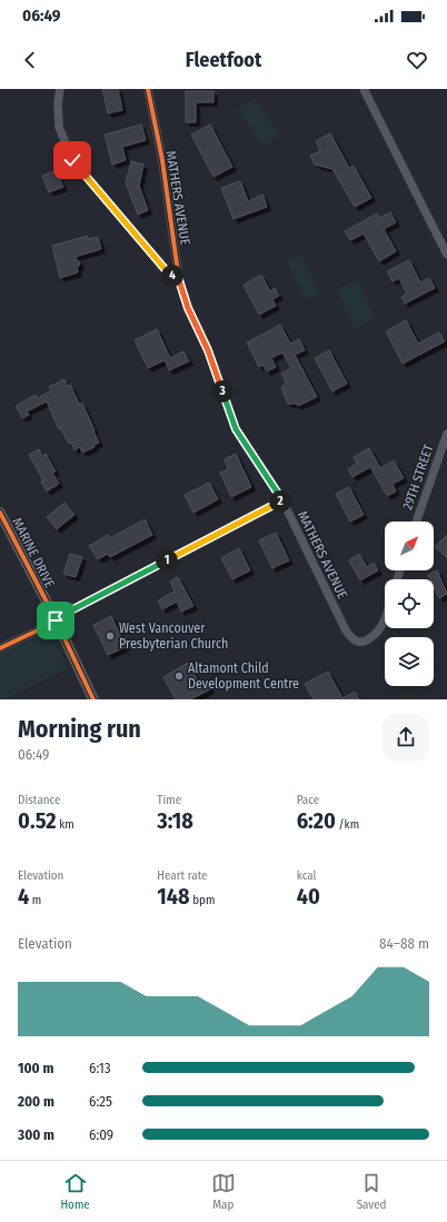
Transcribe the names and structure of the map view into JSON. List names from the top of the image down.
{
  "streets": {
    "main road": ["MARINE DRIVE"],
    "street": ["MATHERS AVENUE", "29TH STREET"]
  },
  "places": ["West Vancouver Presbyterian Church", "Altamont Child Development Centre"],
  "north": "top right",
  "page": {
    "status": "06:49",
    "header": "Fleetfoot",
    "pins": [
      "4",
      "3",
      "2",
      "1"
    ],
    "heading": ["Morning run", "06:49"],
    "stats": [
      ["Distance", "0.52 km"],
      ["Time", "3:18"],
      ["Pace", "6:20 /km"],
      ["Elevation", "4 m"],
      ["Heart rate", "148 bpm"],
      ["kcal", "40"]
    ],
    "chart": ["Elevation", "84–88 m"],
    "list": [
      {
        "name": "100 m",
        "note": "6:13"
      },
      {
        "name": "200 m",
        "note": "6:25"
      },
      {
        "name": "300 m",
        "note": "6:09"
      }
    ],
    "tabs": ["Home", "Map", "Saved"]
  }
}
